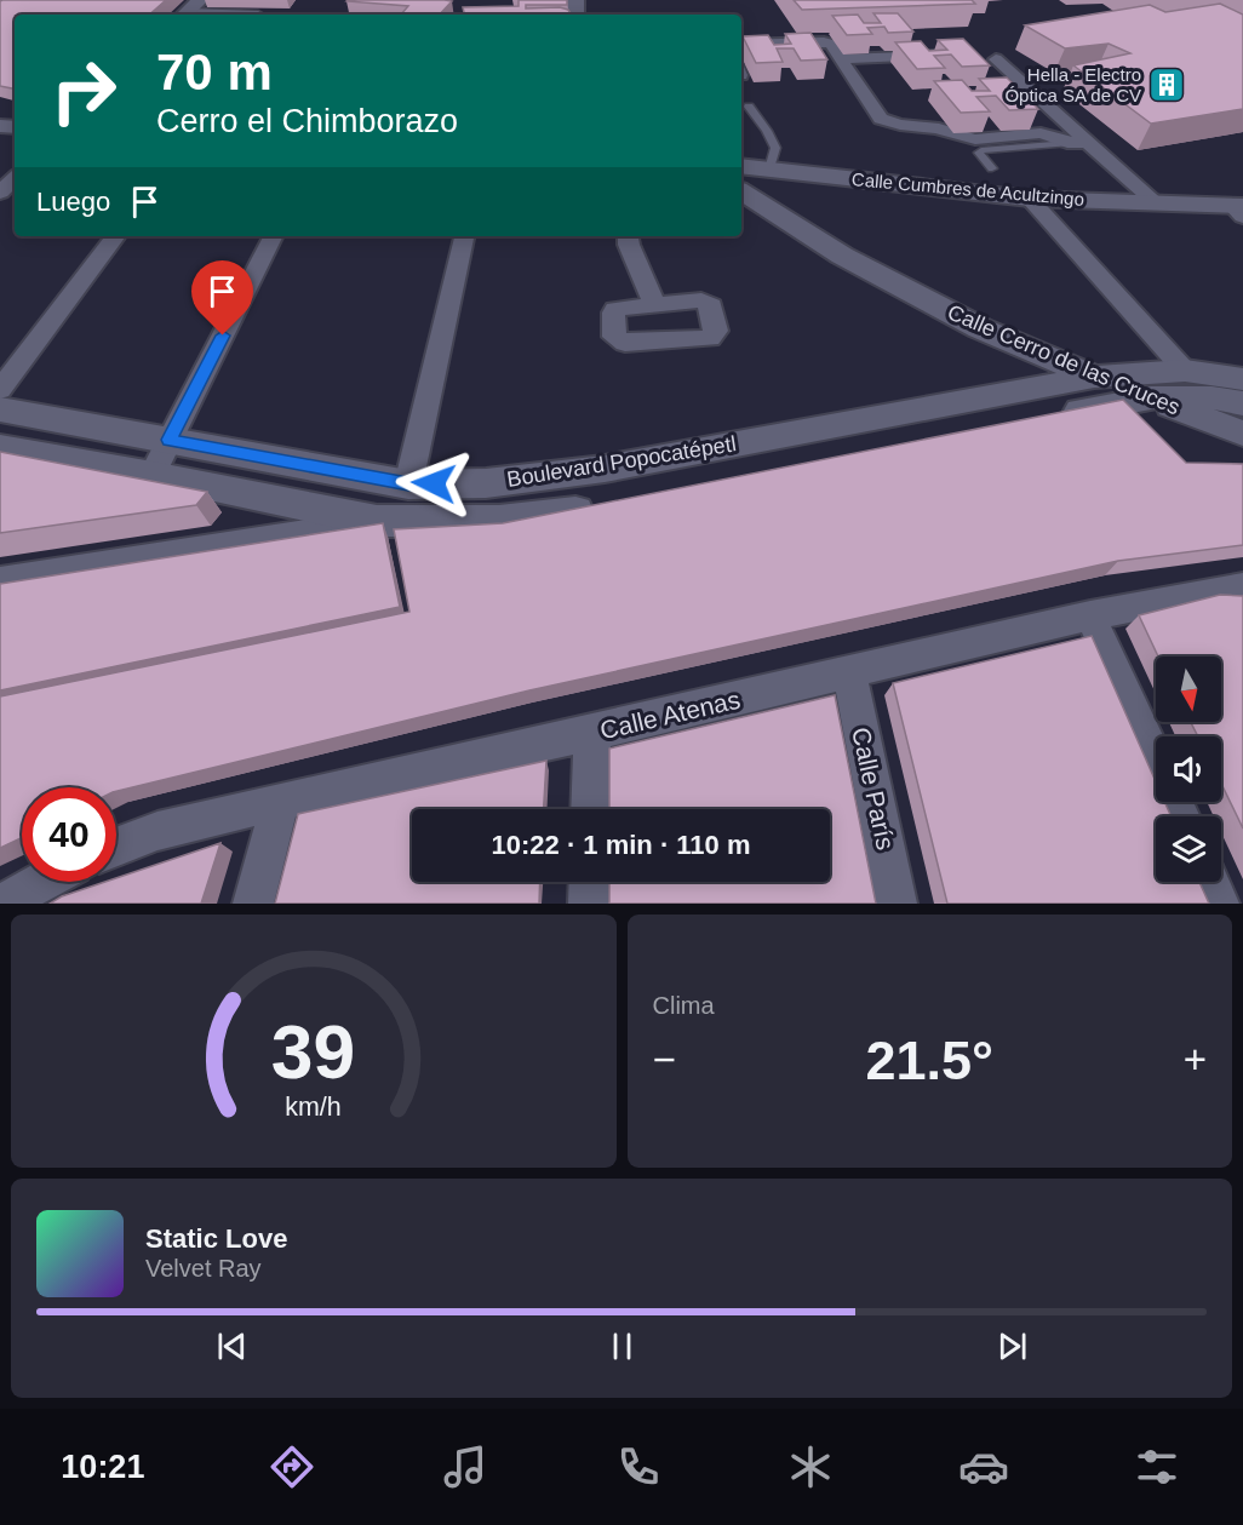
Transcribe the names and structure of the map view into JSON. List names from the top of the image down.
{
  "streets": {
    "street": [
      "Calle Cumbres de Acultzingo",
      "Calle Cerro de las Cruces",
      "Boulevard Popocatépetl",
      "Calle Atenas",
      "Calle París"
    ]
  },
  "crossings": [
    ["Calle Cerro de las Cruces", "Boulevard Popocatépetl"],
    ["Calle Atenas", "Calle París"]
  ],
  "places": {
    "building": ["Hella - Electro Óptica SA de CV"]
  },
  "north": "bottom",
  "page": {
    "turn": ["70 m", "Cerro el Chimborazo"],
    "then": "Luego",
    "limit": "40",
    "trip": "10:22 · 1 min · 110 m",
    "tile": "Clima",
    "heat": ["−", "21.5°", "+"],
    "song": ["Static Love", "Velvet Ray"],
    "tabs": "10:21",
    "gauge": ["39", "km/h"]
  }
}
